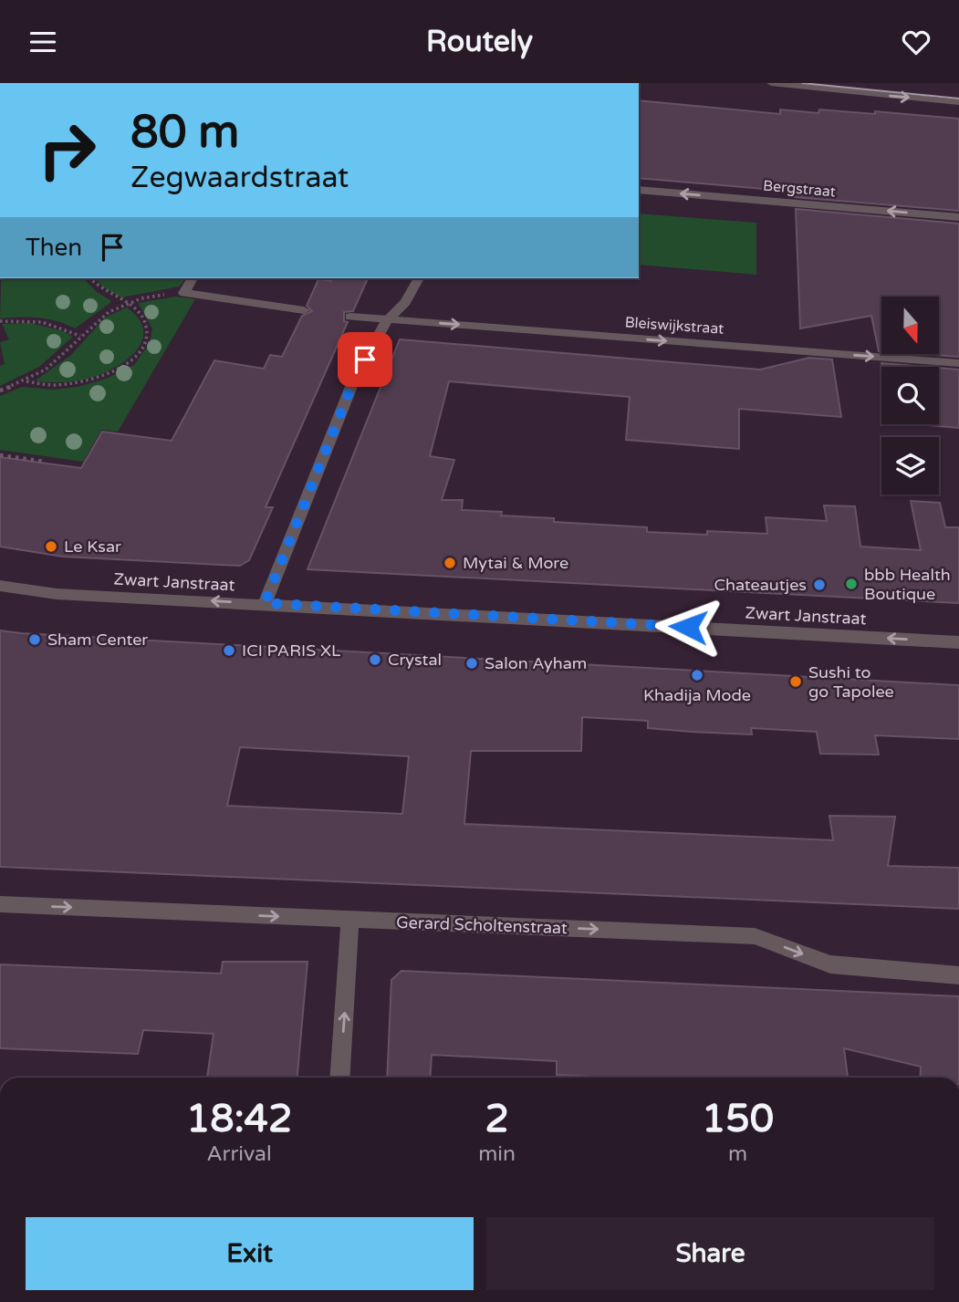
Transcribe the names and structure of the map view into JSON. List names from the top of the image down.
{
  "streets": {
    "street": [
      "Bergstraat",
      "Bleiswijkstraat",
      "Zwart Janstraat",
      "Gerard Scholtenstraat"
    ]
  },
  "one_way": ["Bleiswijkstraat", "Zwart Janstraat", "Gerard Scholtenstraat"],
  "places": [
    "Le Ksar",
    "Mytai & More",
    "bbb Health Boutique",
    "Chateautjes",
    "Sham Center",
    "ICI PARIS XL",
    "Crystal",
    "Salon Ayham",
    "Khadija Mode",
    "Sushi to go Tapolee"
  ],
  "north": "bottom",
  "page": {
    "header": "Routely",
    "turn": ["80 m", "Zegwaardstraat"],
    "then": "Then",
    "eta": [
      "18:42",
      "Arrival",
      "2",
      "min",
      "150",
      "m"
    ],
    "buttons": ["Exit", "Share"]
  }
}
